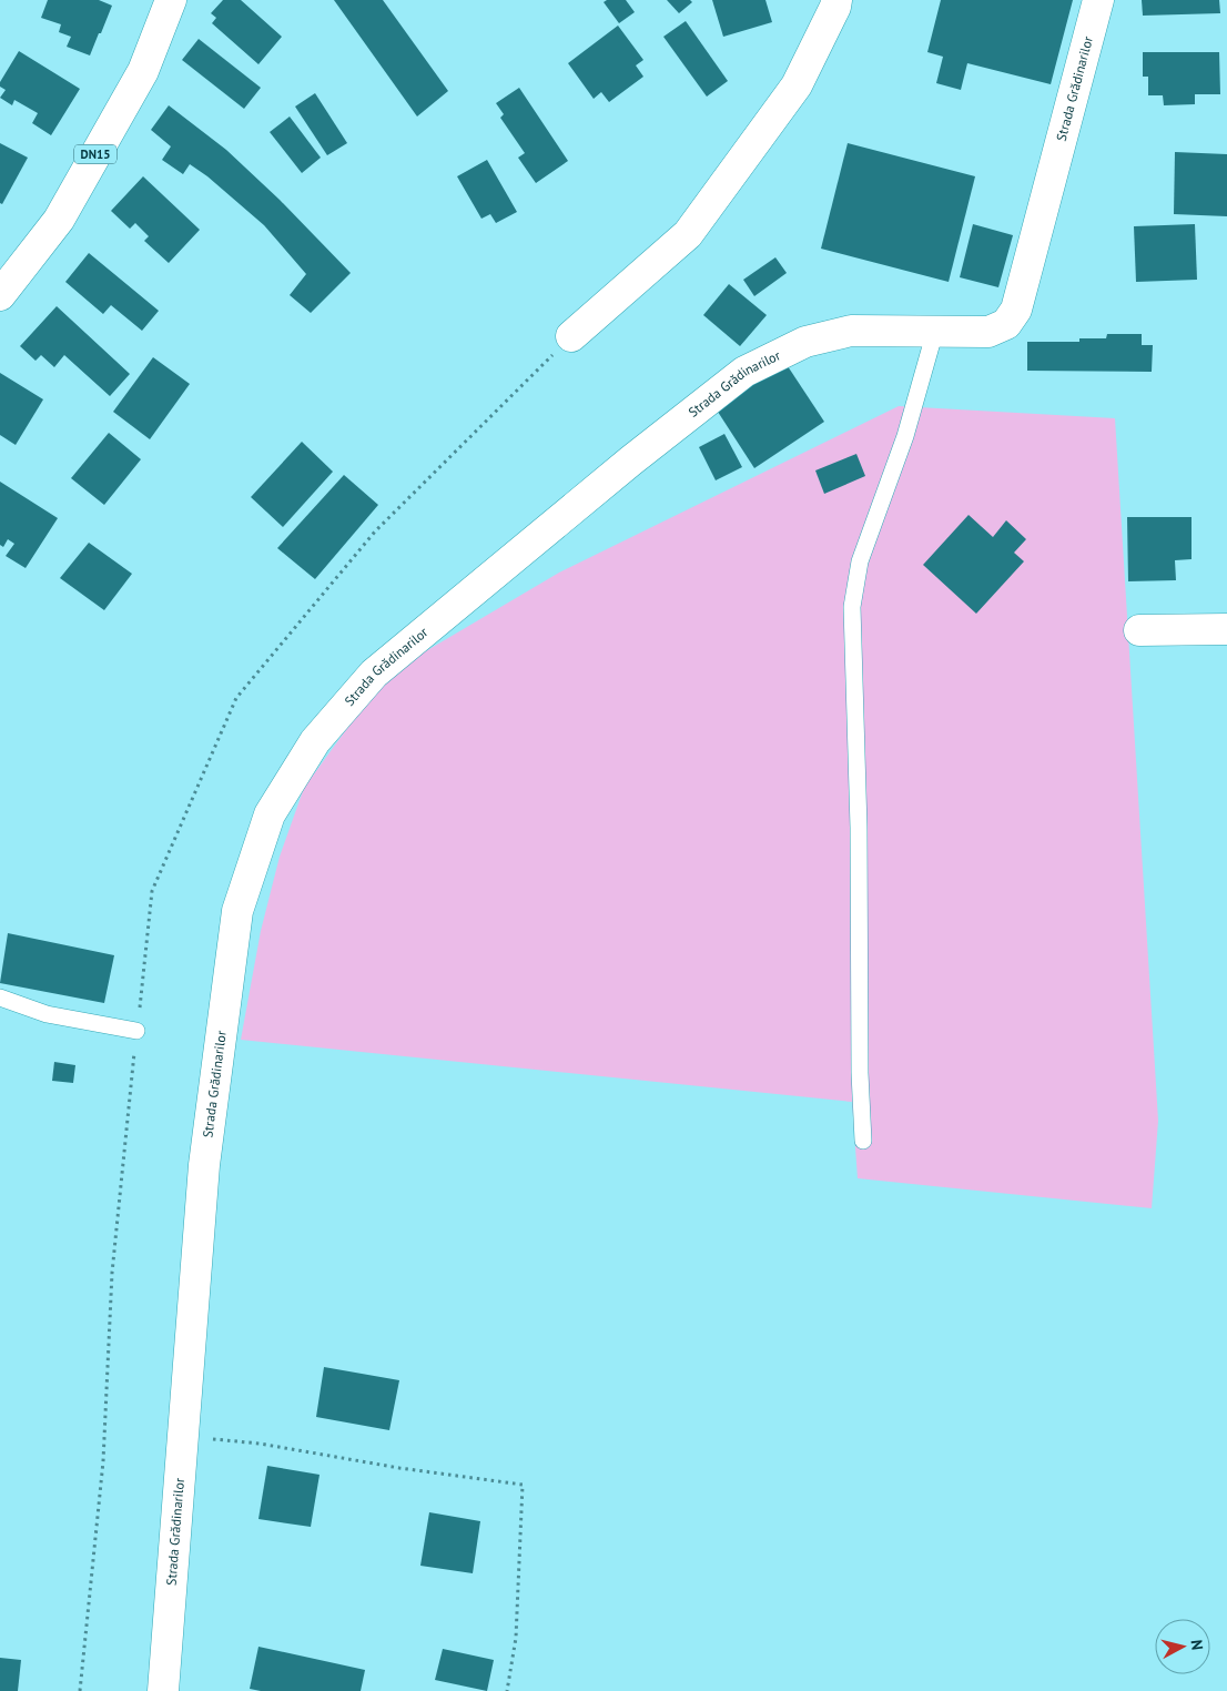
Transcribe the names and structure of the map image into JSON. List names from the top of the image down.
{
  "streets": {
    "street": ["Strada Grădinarilor", "DN15"]
  },
  "north": "right"
}
